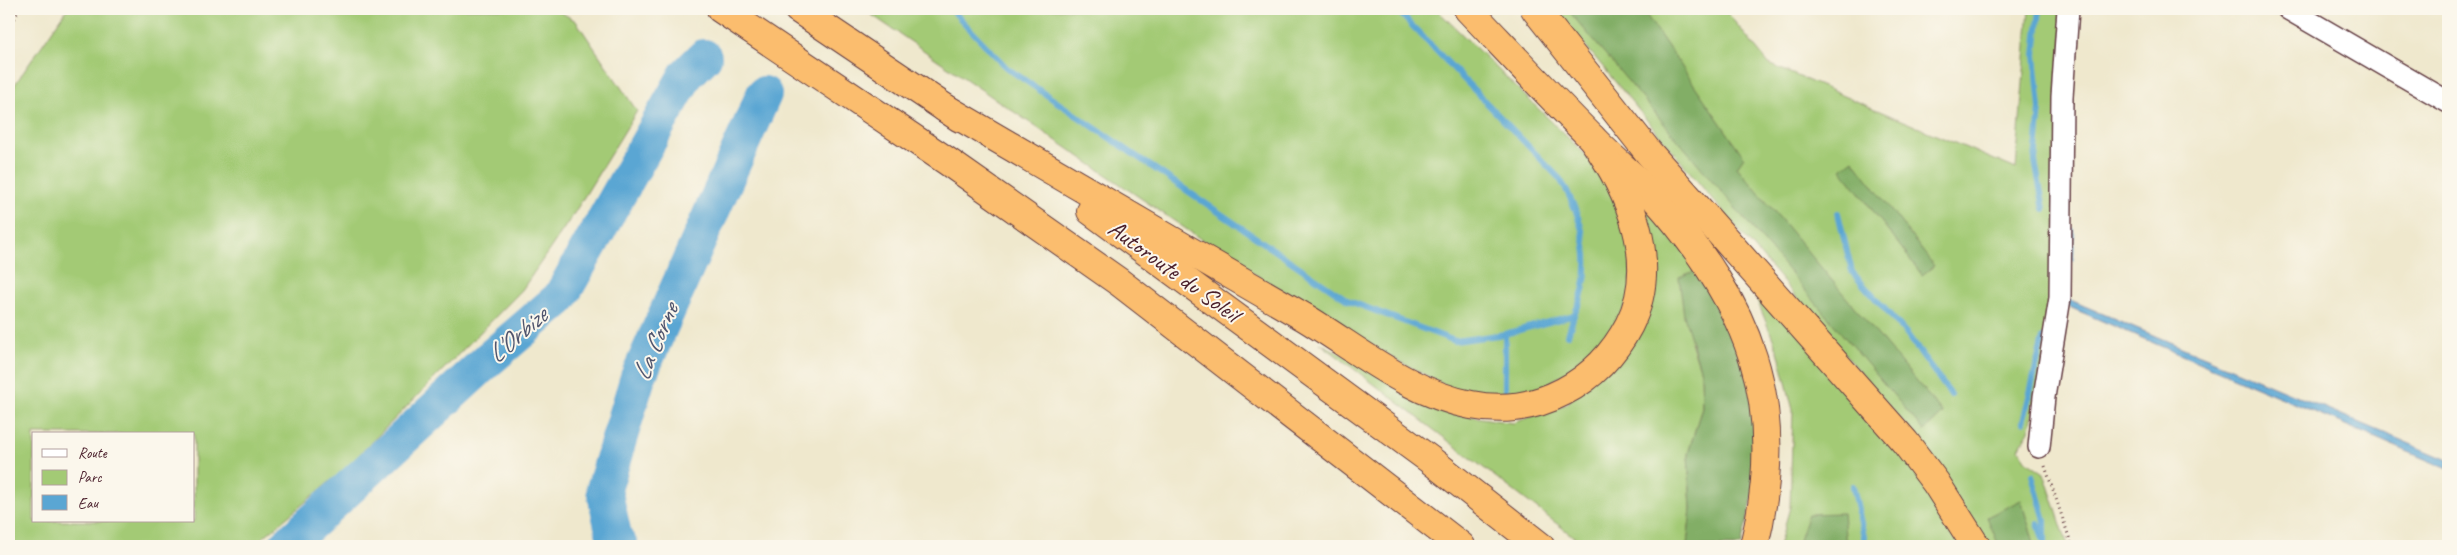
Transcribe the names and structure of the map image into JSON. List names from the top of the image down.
{
  "streets": {
    "highway": ["Autoroute du Soleil"]
  },
  "water": ["L'Orbize", "La Corne"],
  "legend": ["Route", "Parc", "Eau"]
}
